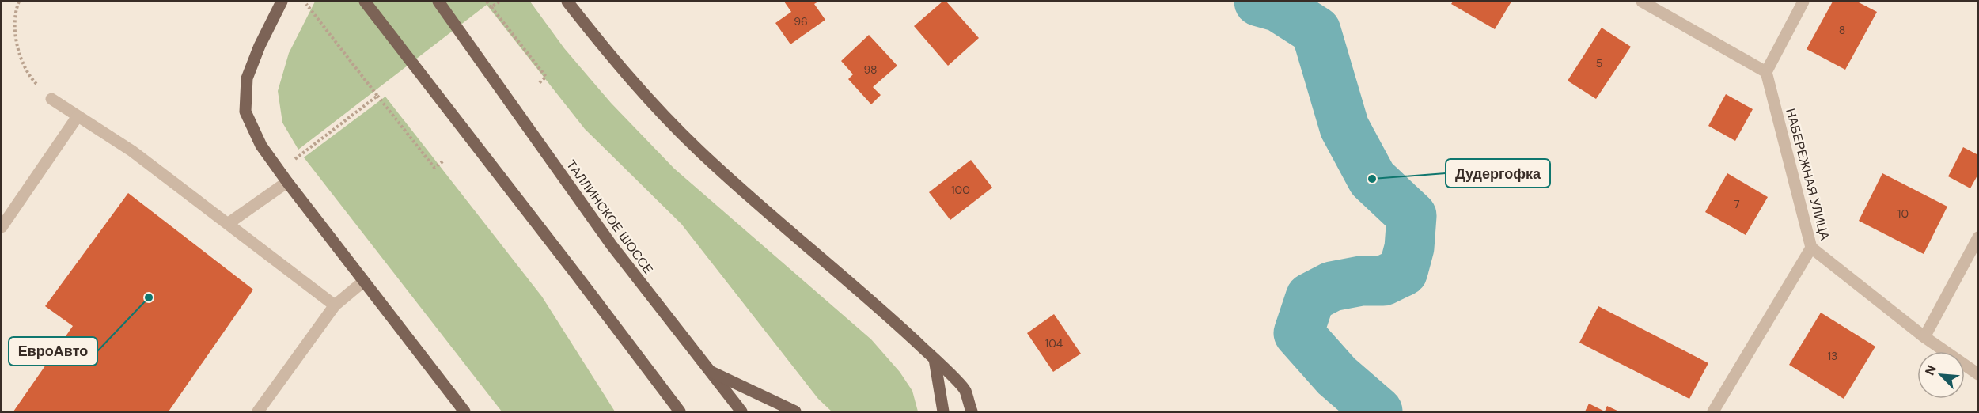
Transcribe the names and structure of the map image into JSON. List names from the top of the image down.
{
  "streets": {
    "main road": ["ТАЛЛИНСКОЕ ШОССЕ"],
    "street": ["НАБЕРЕЖНАЯ УЛИЦА"]
  },
  "places": ["Дудергофка", "ЕвроАвто"],
  "house_numbers": [
    "96",
    "8",
    "5",
    "98",
    "100",
    "7",
    "10",
    "104",
    "13"
  ],
  "north": "top left"
}
